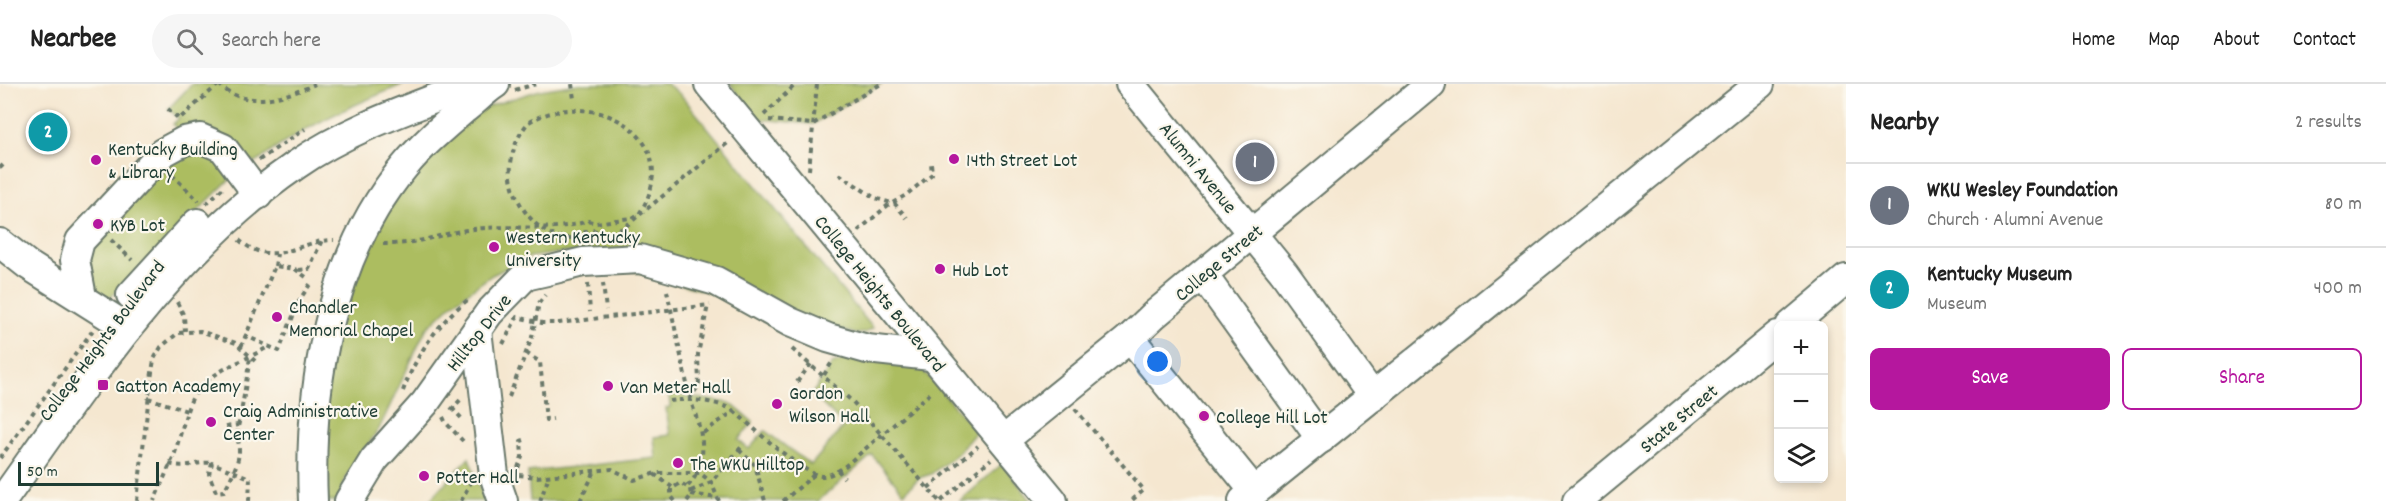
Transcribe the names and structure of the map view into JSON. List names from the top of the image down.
{
  "streets": {
    "street": [
      "Alumni Avenue",
      "College Street",
      "College Heights Boulevard",
      "Hilltop Drive",
      "State Street"
    ]
  },
  "crossings": [
    ["Alumni Avenue", "College Street"],
    ["College Street", "College Heights Boulevard"],
    ["College Heights Boulevard", "Hilltop Drive"]
  ],
  "places": {
    "other": [
      "14th Street Lot",
      "Kentucky Building & Library",
      "KYB Lot",
      "Western Kentucky University",
      "Hub Lot",
      "Chandler Memorial Chapel",
      "Van Meter Hall",
      "Gordon Wilson Hall",
      "College Hill Lot",
      "Craig Administrative Center",
      "The WKU Hilltop",
      "Potter Hall"
    ],
    "transit": ["Gatton Academy"]
  },
  "scale_bar": "50 m",
  "page": {
    "header": "Nearbee",
    "search": "Search here",
    "nav": [
      "Home",
      "Map",
      "About",
      "Contact"
    ],
    "heading": ["Nearby", "2 results"],
    "pins": ["2", "1"],
    "list": [
      {
        "mark": "1",
        "name": "WKU Wesley Foundation",
        "note": "Church · Alumni Avenue",
        "value": "80 m"
      },
      {
        "mark": "2",
        "name": "Kentucky Museum",
        "note": "Museum",
        "value": "400 m"
      }
    ],
    "map_buttons": ["+", "−"],
    "buttons": ["Save", "Share"],
    "scale": "50 m"
  }
}
